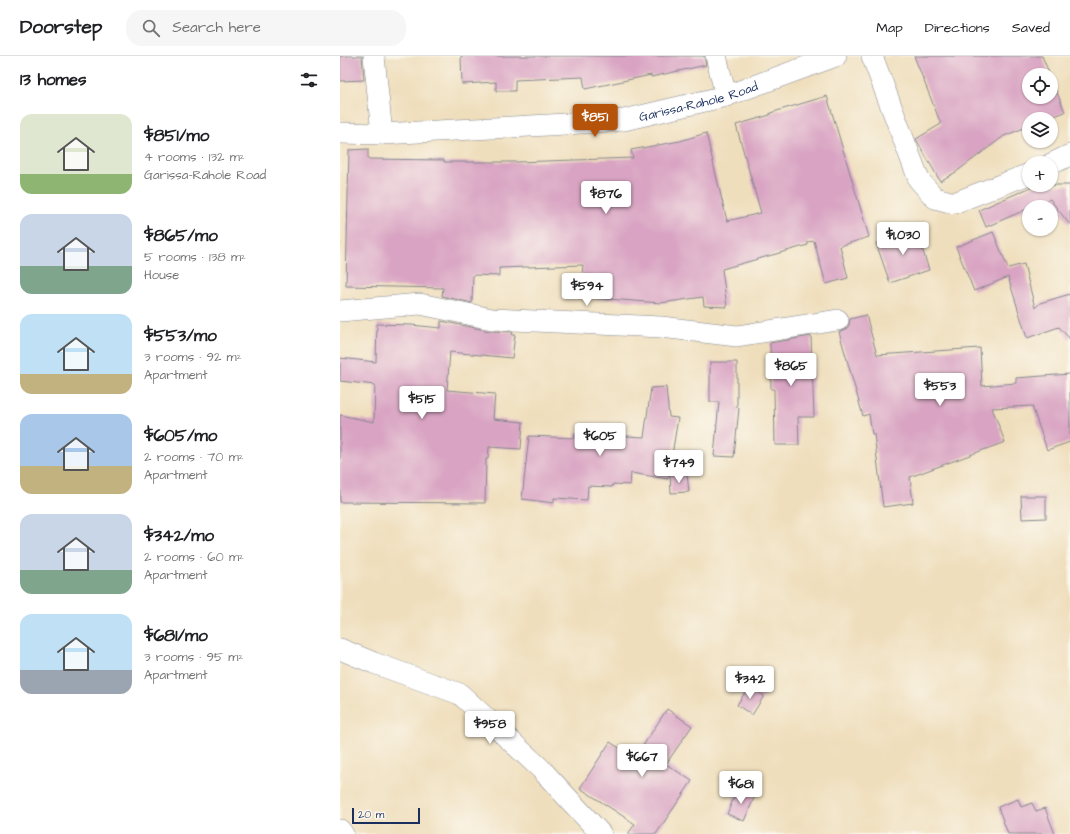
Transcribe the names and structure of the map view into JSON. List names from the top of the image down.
{
  "streets": {
    "street": ["Garissa-Rahole Road"]
  },
  "scale_bar": "20 m",
  "page": {
    "header": "Doorstep",
    "search": "Search here",
    "nav": ["Map", "Directions", "Saved"],
    "heading": "13 homes",
    "map_buttons": ["+", "−"],
    "list": [
      {
        "name": "$851/mo",
        "note": "4 rooms · 132 m² · Garissa-Rahole Road"
      },
      {
        "name": "$865/mo",
        "note": "5 rooms · 138 m² · House"
      },
      {
        "name": "$553/mo",
        "note": "3 rooms · 92 m² · Apartment"
      },
      {
        "name": "$605/mo",
        "note": "2 rooms · 70 m² · Apartment"
      },
      {
        "name": "$342/mo",
        "note": "2 rooms · 60 m² · Apartment"
      },
      {
        "name": "$681/mo",
        "note": "3 rooms · 95 m² · Apartment"
      }
    ],
    "price": [
      "$851",
      "$876",
      "$1,030",
      "$594",
      "$865",
      "$553",
      "$515",
      "$605",
      "$749",
      "$342",
      "$958",
      "$667",
      "$681"
    ],
    "scale": "20 m"
  }
}
